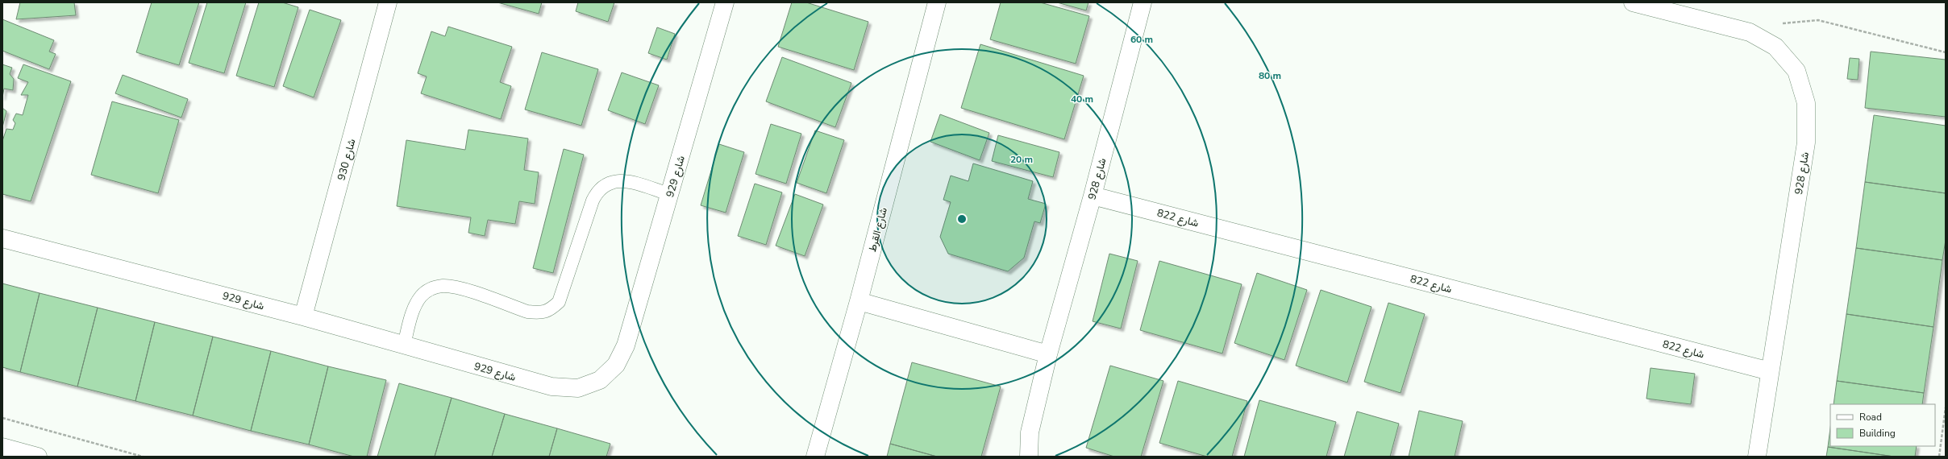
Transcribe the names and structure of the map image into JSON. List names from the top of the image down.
{
  "streets": {
    "street": [
      "شارع 930",
      "شارع 928",
      "شارع 929",
      "شارع 822",
      "شارع القرط"
    ]
  },
  "crossings": [
    ["شارع 930", "شارع 929"],
    ["شارع 928", "شارع 822"]
  ],
  "legend": ["Road", "Building"],
  "rings": [
    "60 m",
    "80 m",
    "40 m",
    "20 m"
  ]
}
